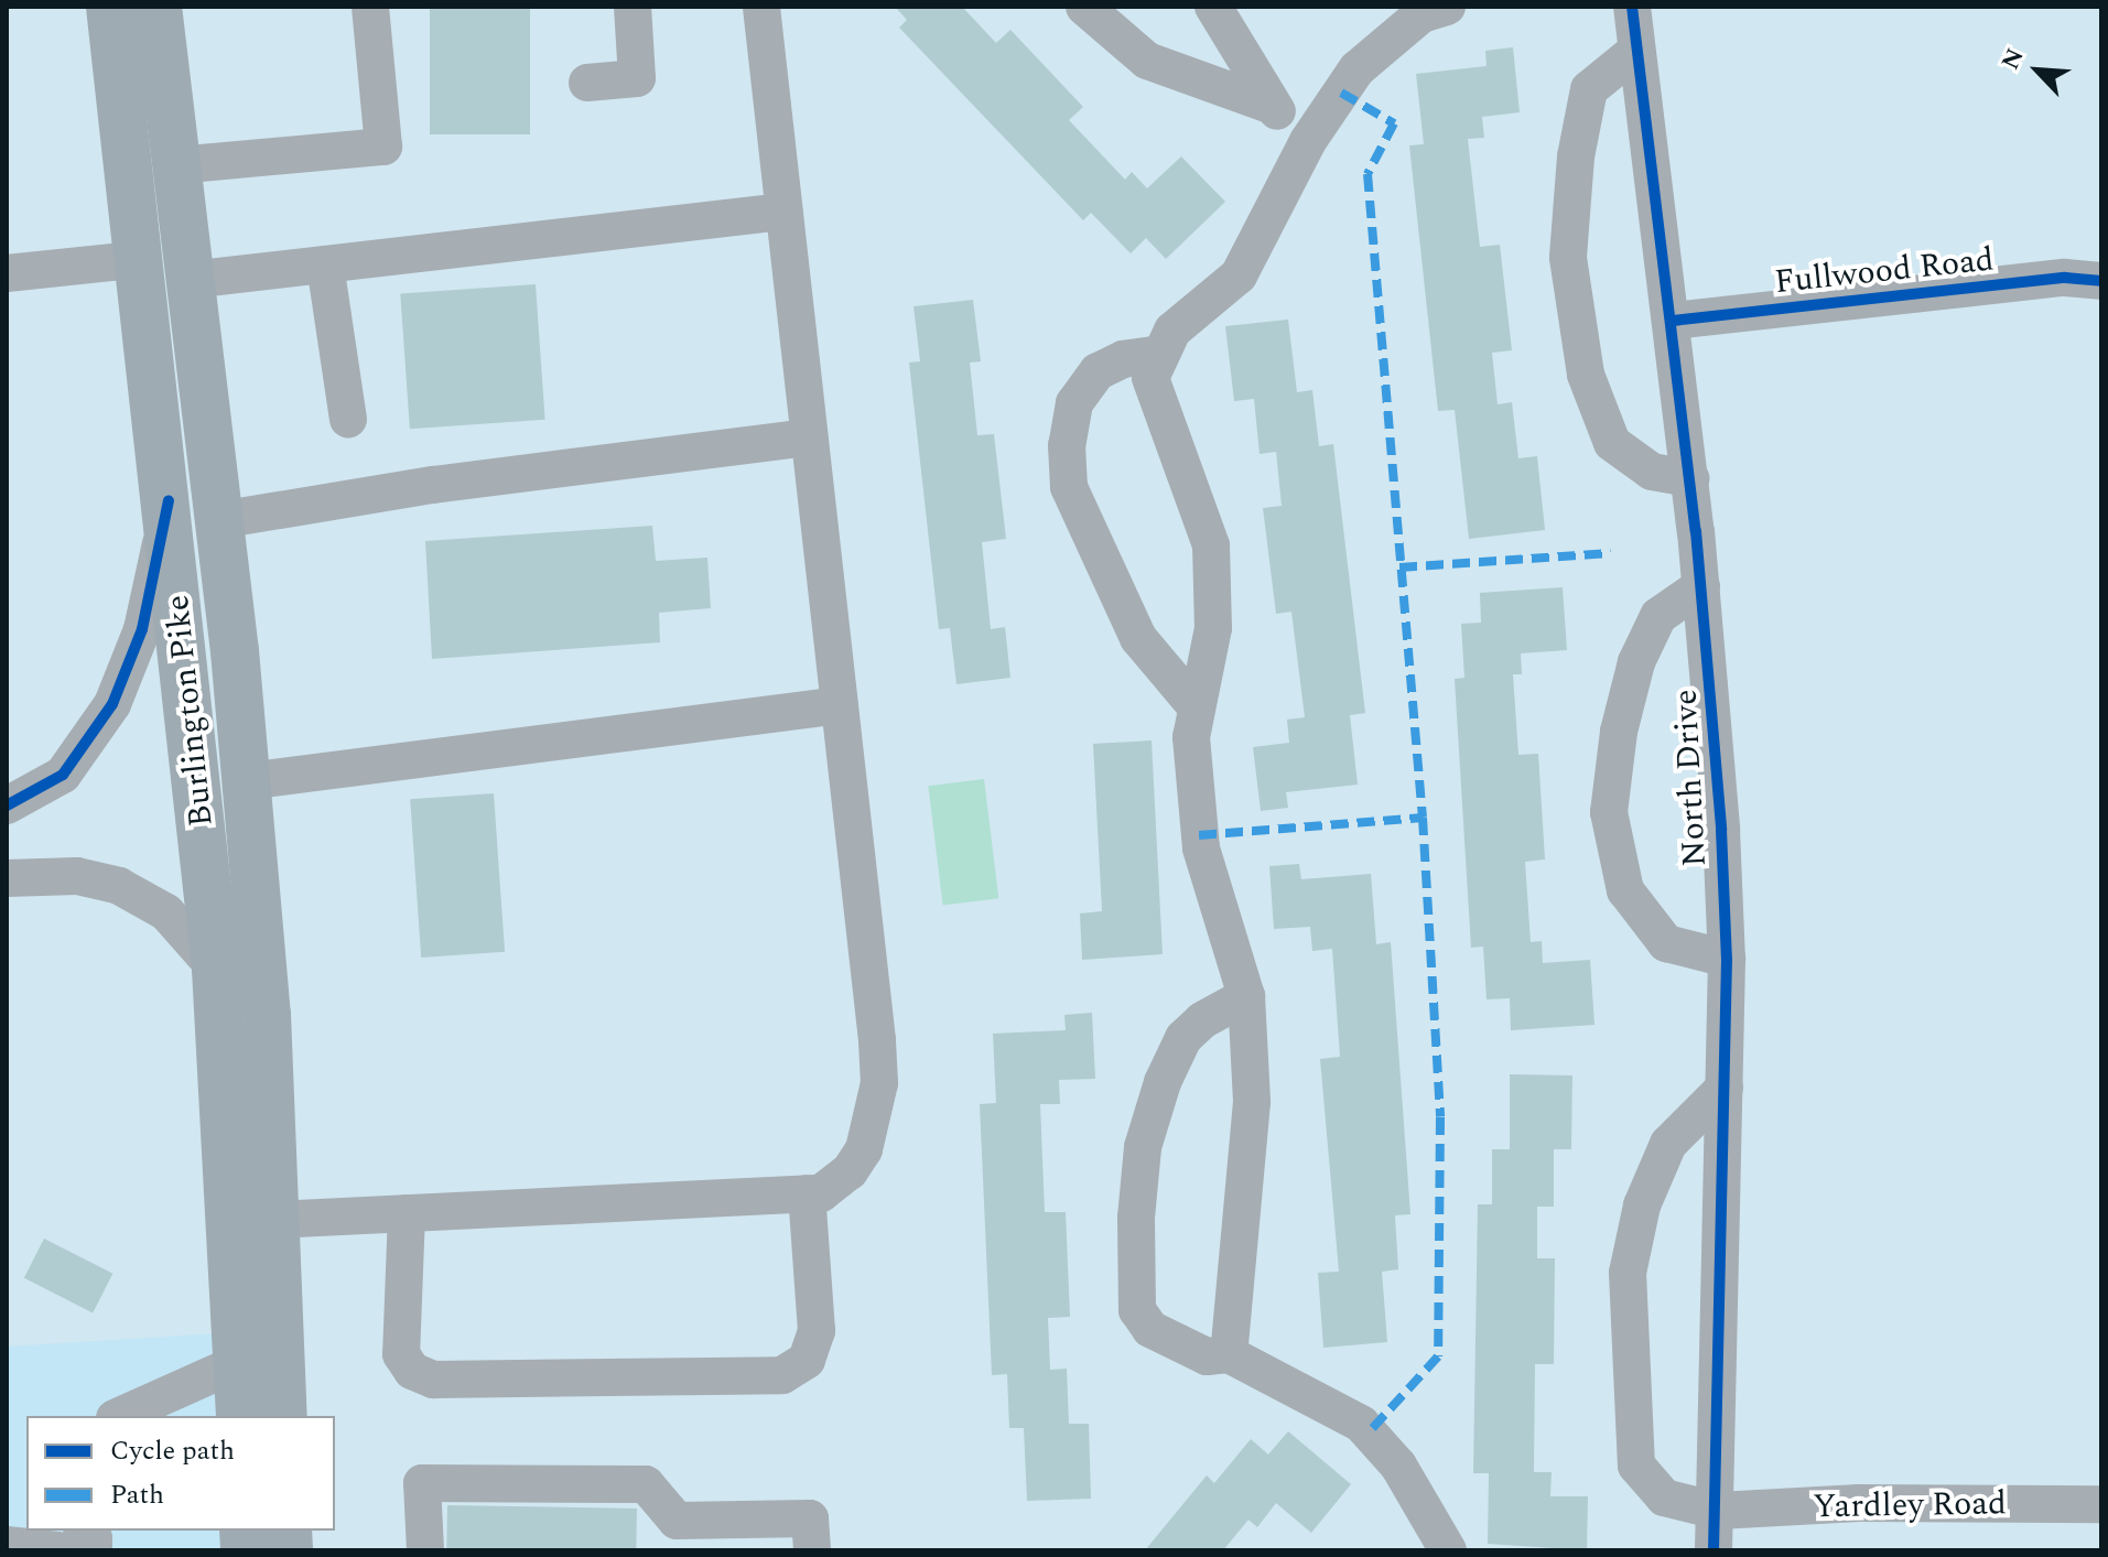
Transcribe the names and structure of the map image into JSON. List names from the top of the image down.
{
  "streets": {
    "highway": ["Burlington Pike"],
    "street": ["Fullwood Road", "North Drive", "Yardley Road"]
  },
  "crossings": [
    ["Fullwood Road", "North Drive"],
    ["North Drive", "Yardley Road"]
  ],
  "legend": ["Cycle path", "Path"],
  "north": "top left"
}
